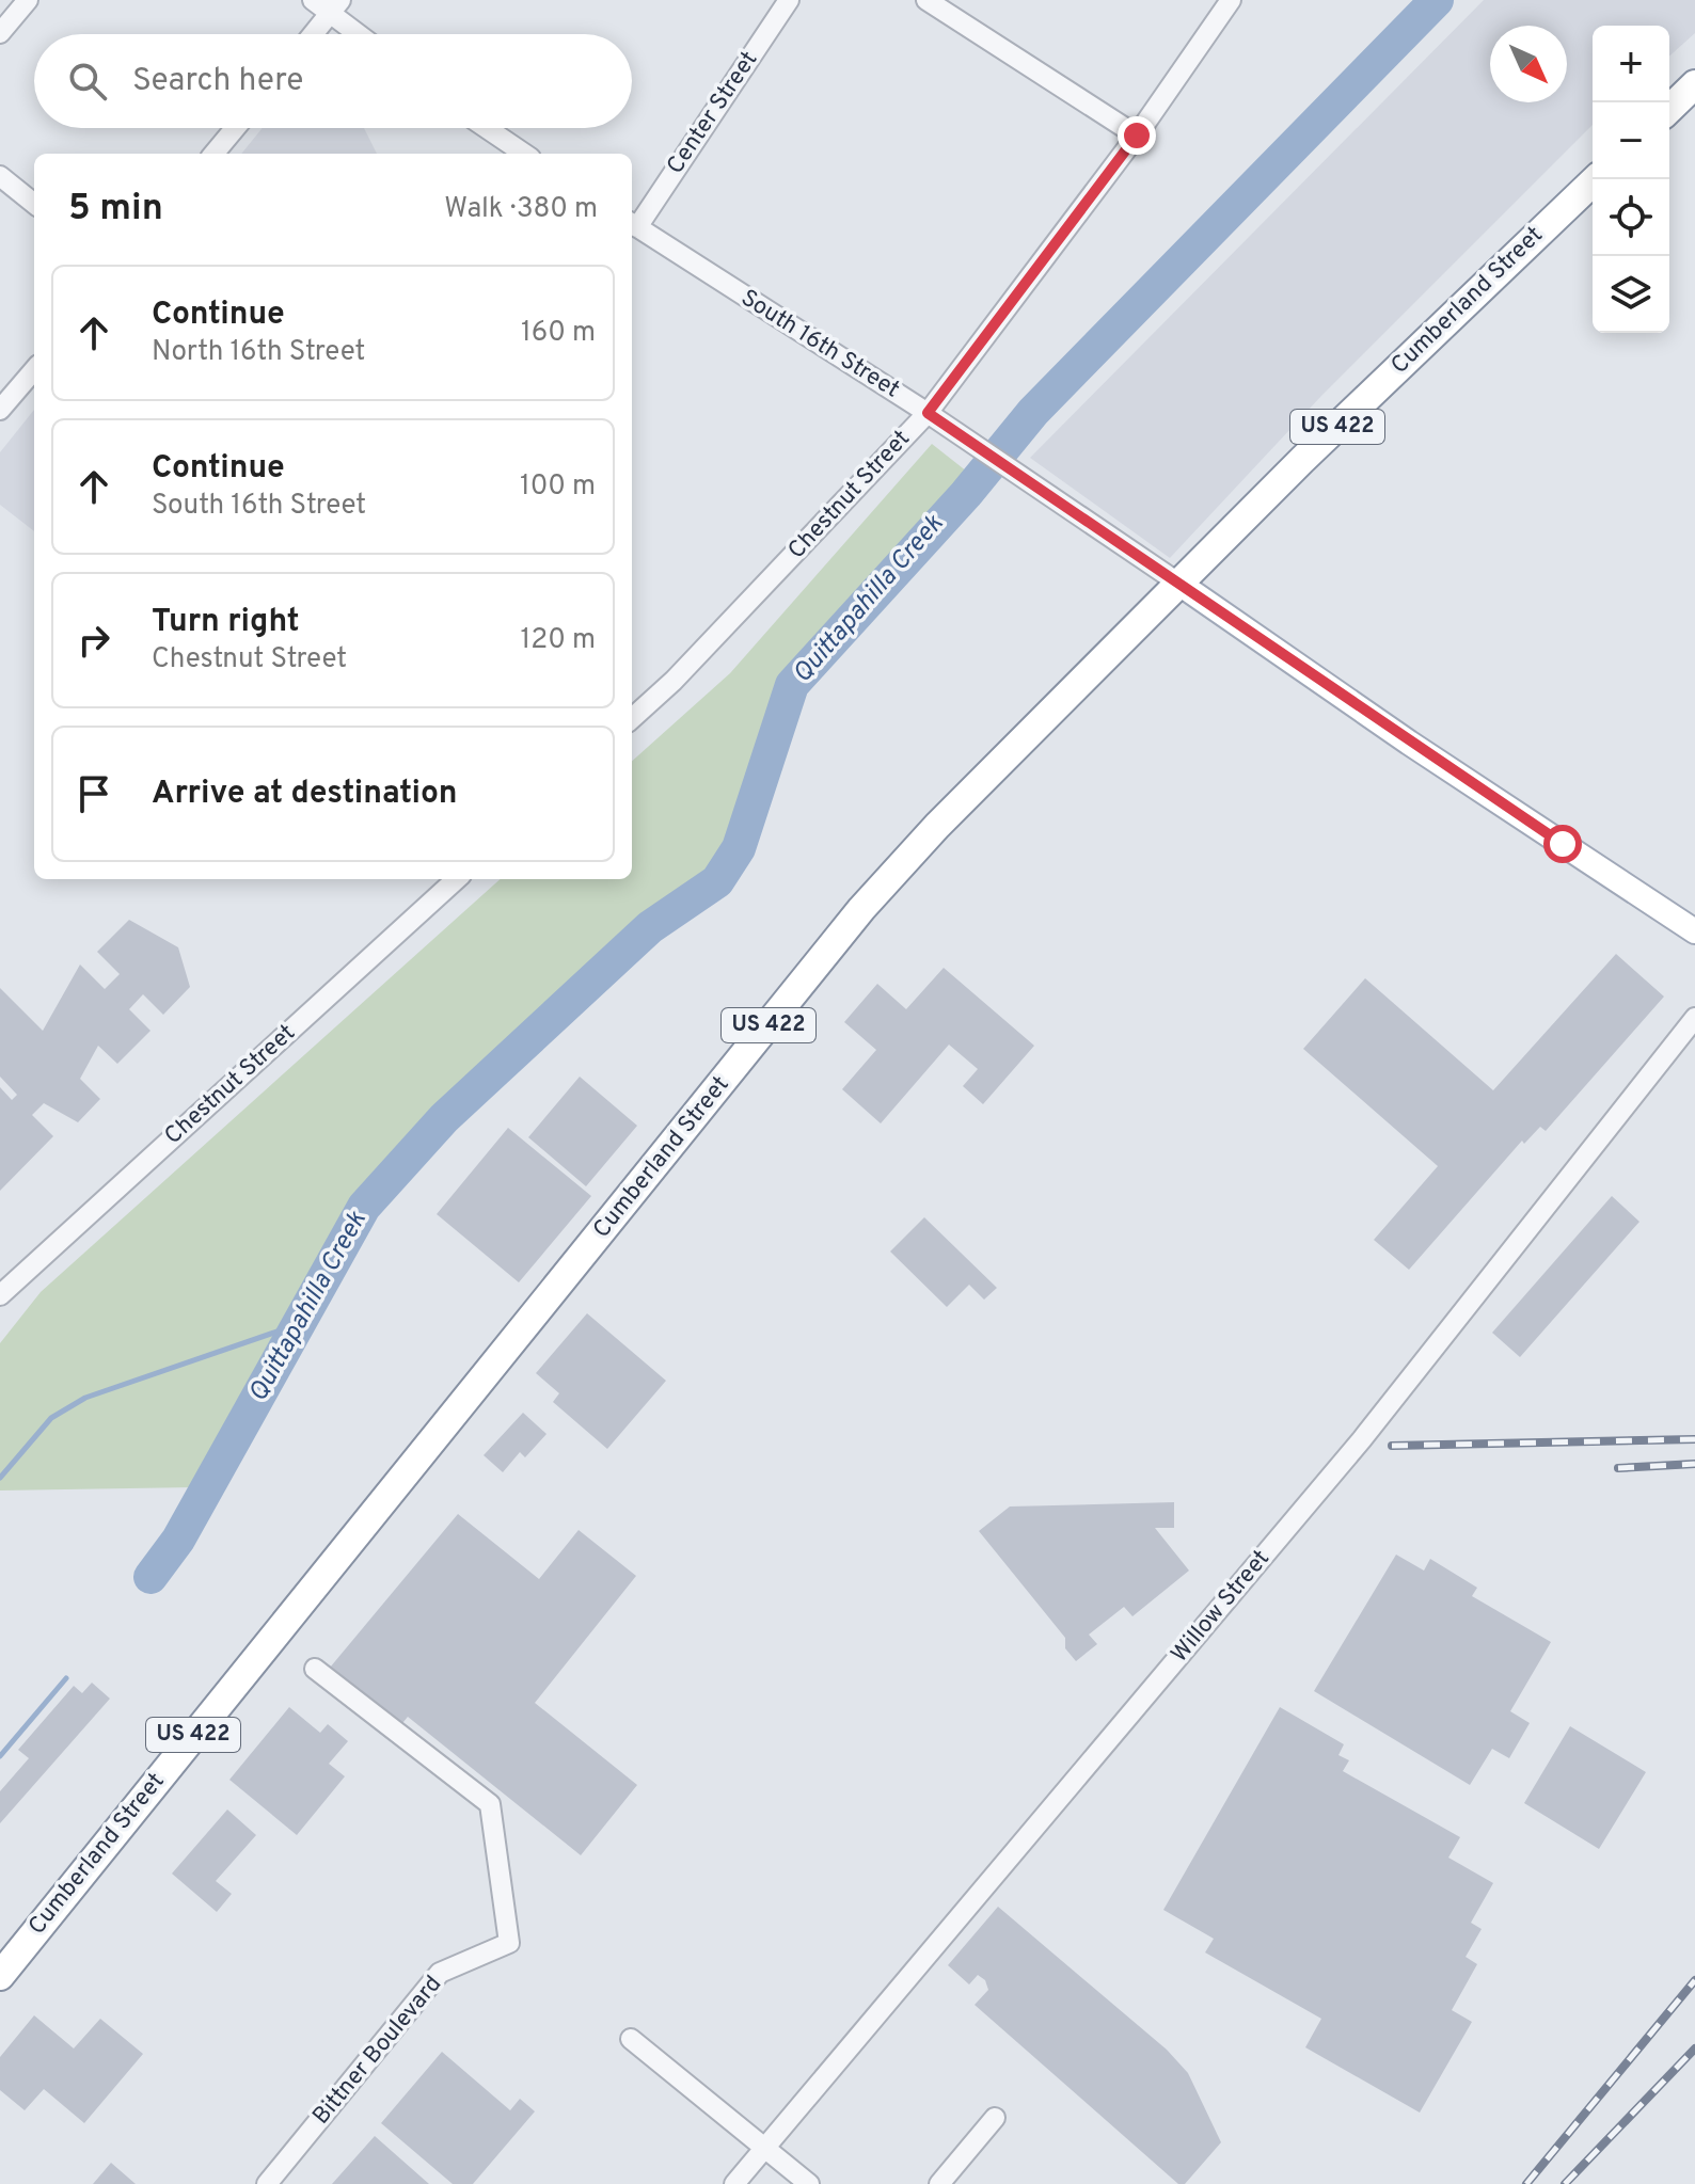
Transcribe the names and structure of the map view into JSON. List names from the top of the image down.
{
  "streets": {
    "highway": ["Cumberland Street", "US 422"],
    "street": [
      "Center Street",
      "South 16th Street",
      "Chestnut Street",
      "Willow Street",
      "Bittner Boulevard"
    ]
  },
  "crossings": [
    ["Center Street", "South 16th Street"],
    ["Cumberland Street", "South 16th Street"],
    ["South 16th Street", "Chestnut Street"]
  ],
  "water": ["Quittapahilla Creek"],
  "north": "bottom right",
  "page": {
    "map_buttons": ["+", "−"],
    "search": "Search here",
    "heading": ["5 min", "Walk · 380 m"],
    "list": [
      ["Continue", "North 16th Street", "160 m"],
      ["Continue", "South 16th Street", "100 m"],
      ["Turn right", "Chestnut Street", "120 m"],
      "Arrive at destination"
    ]
  }
}
